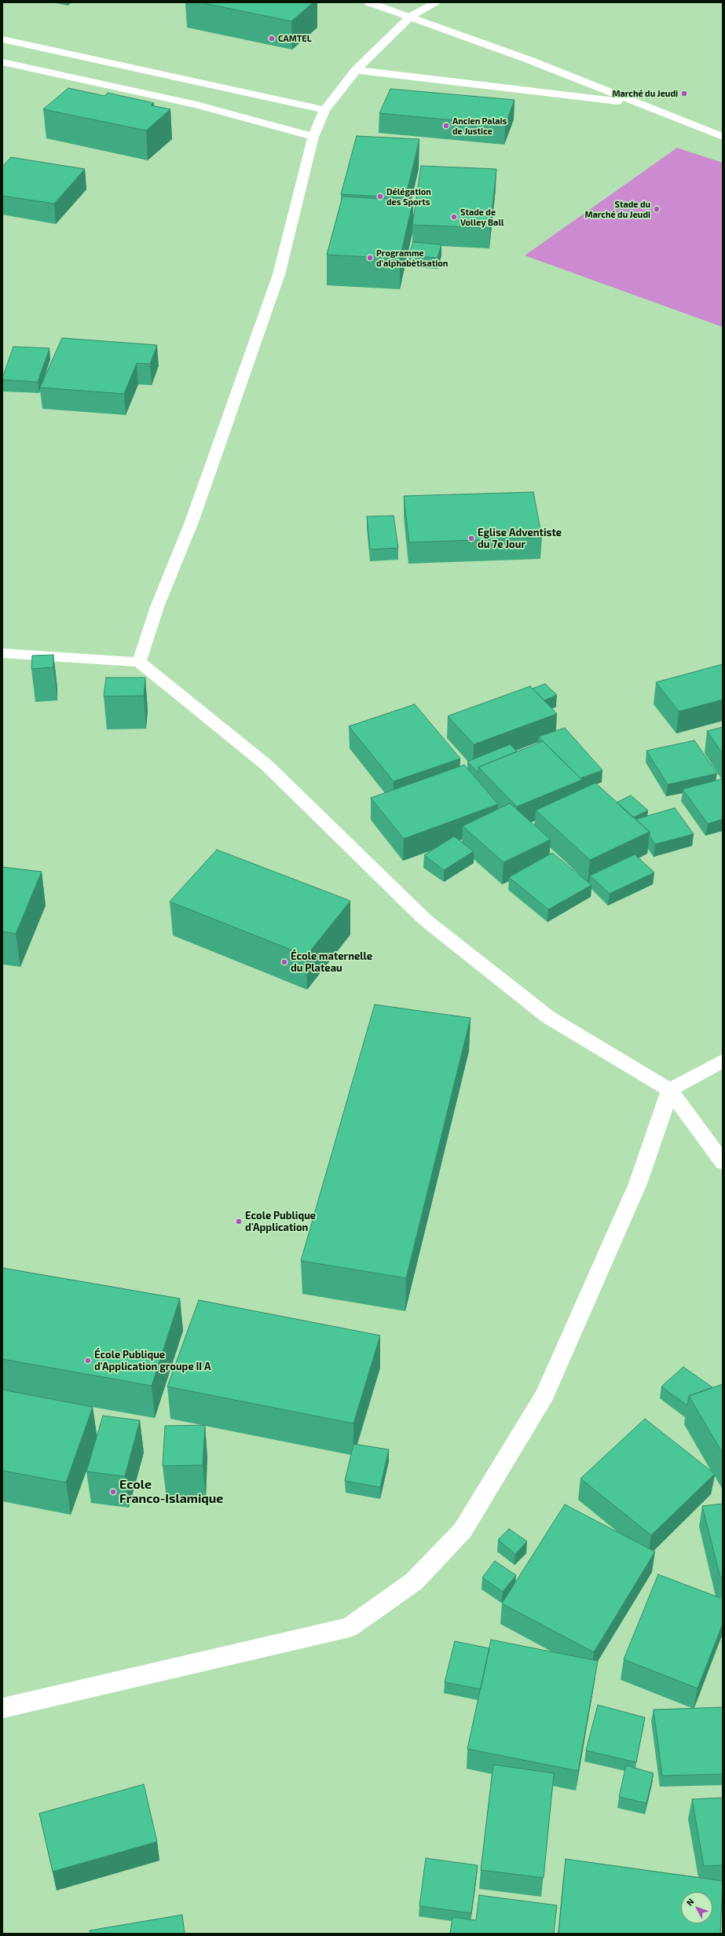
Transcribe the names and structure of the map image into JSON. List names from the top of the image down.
{
  "places": [
    "CAMTEL",
    "Marché du Jeudi",
    "Ancien Palais de Justice",
    "Délégation des Sports",
    "Stade du Marché du Jeudi",
    "Stade de Volley Ball",
    "Programme d'alphabètisation",
    "Eglise Adventiste du 7e Jour",
    "École maternelle du Plateau",
    "Ecole Publique d'Application",
    "École Publique d'Application groupe II A",
    "Ecole Franco-Islamique"
  ],
  "north": "top left"
}
